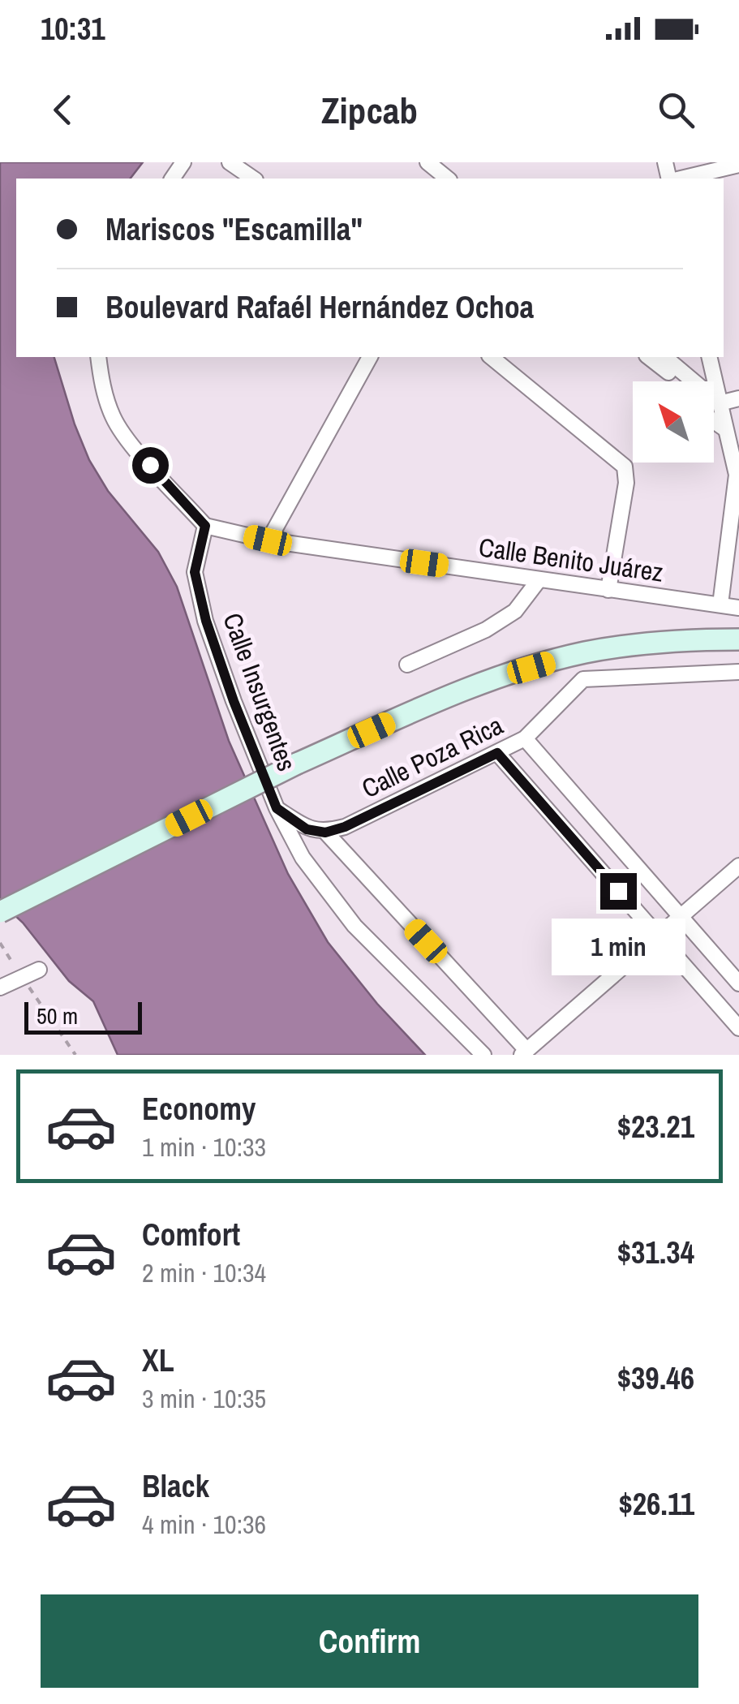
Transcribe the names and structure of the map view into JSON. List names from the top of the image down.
{
  "streets": {
    "street": ["Calle Benito Juárez", "Calle Insurgentes", "Calle Poza Rica"]
  },
  "crossings": [
    ["Calle Benito Juárez", "Calle Insurgentes"]
  ],
  "scale_bar": "50 m",
  "north": "top left",
  "page": {
    "status": "10:31",
    "header": "Zipcab",
    "banner": ["Mariscos \"Escamilla\"", "Boulevard Rafaél Hernández Ochoa"],
    "bubble": "1 min",
    "scale": "50 m",
    "list": [
      {
        "name": "Economy",
        "note": "1 min · 10:33",
        "value": "$23.21"
      },
      {
        "name": "Comfort",
        "note": "2 min · 10:34",
        "value": "$31.34"
      },
      {
        "name": "XL",
        "note": "3 min · 10:35",
        "value": "$39.46"
      },
      {
        "name": "Black",
        "note": "4 min · 10:36",
        "value": "$26.11"
      }
    ],
    "buttons": "Confirm"
  }
}
